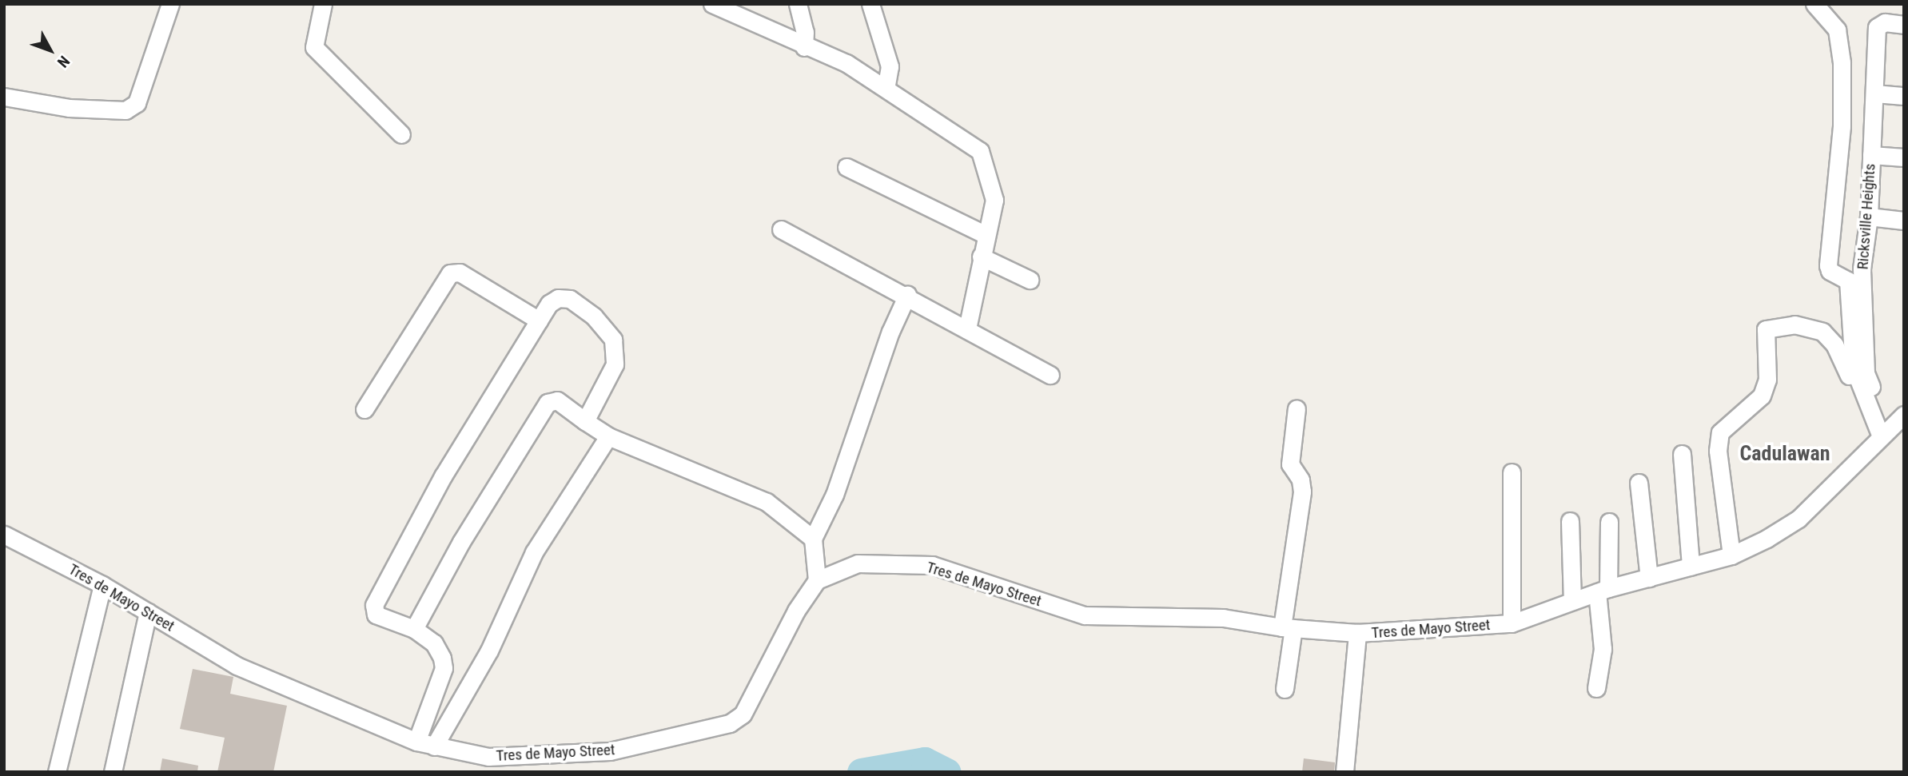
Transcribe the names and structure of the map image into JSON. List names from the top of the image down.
{
  "streets": {
    "street": ["Ricksville Heights", "Tres de Mayo Street"]
  },
  "crossings": [
    ["Ricksville Heights", "Tres de Mayo Street"]
  ],
  "districts": ["Cadulawan"],
  "north": "bottom right"
}
